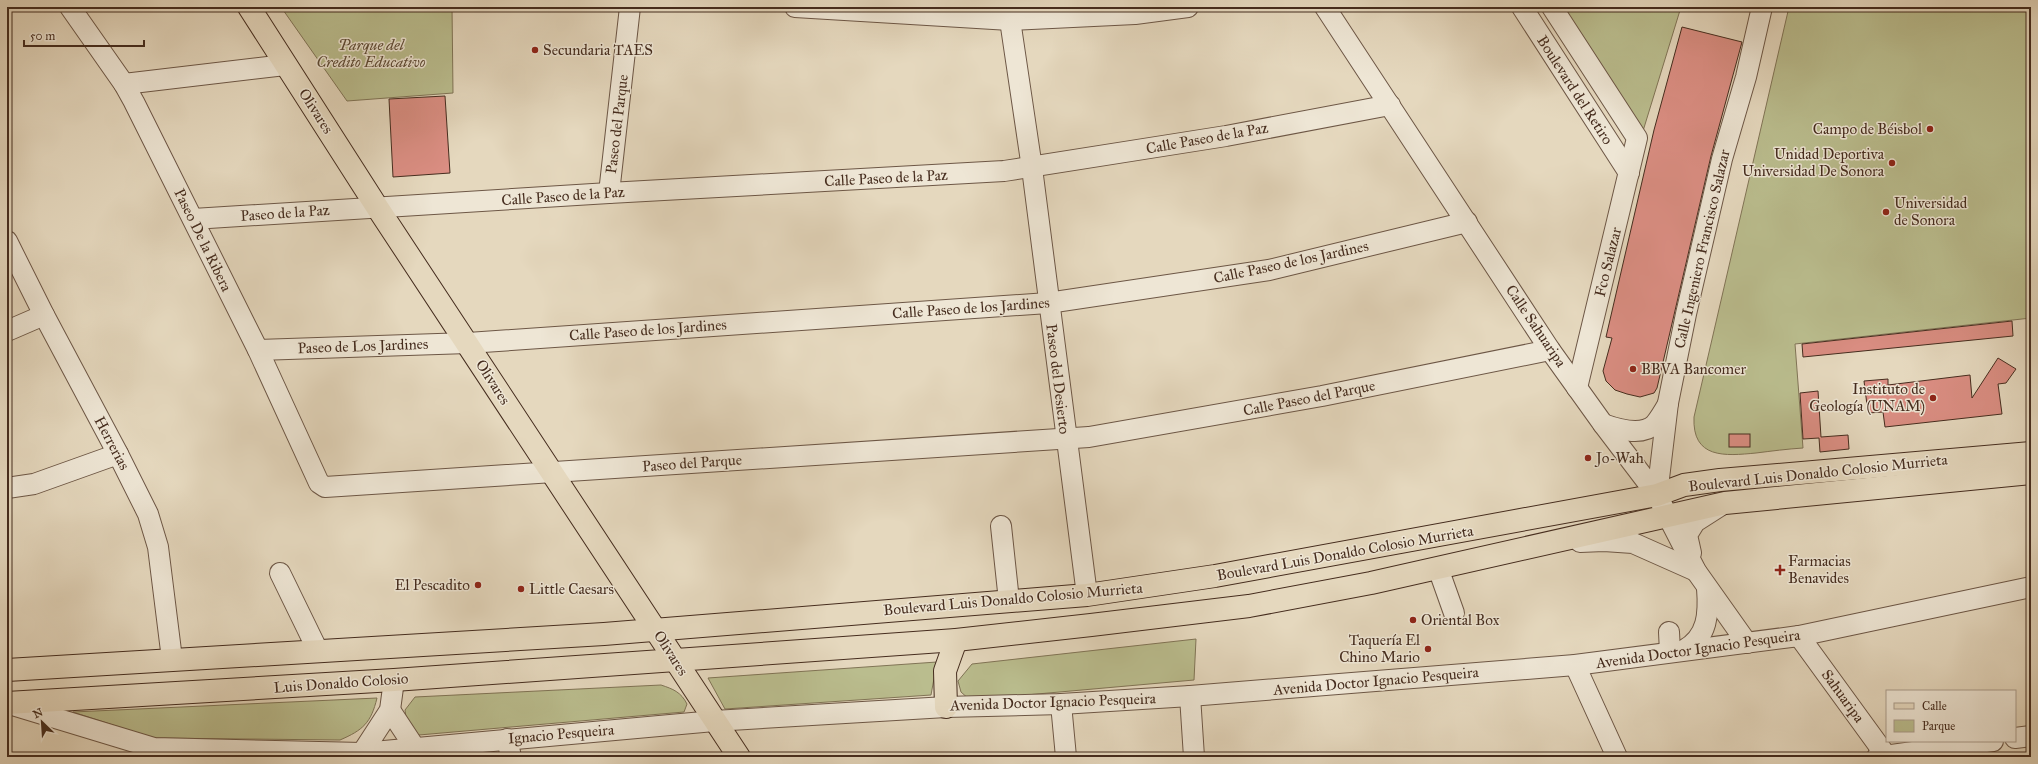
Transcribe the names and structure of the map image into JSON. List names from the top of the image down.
{
  "streets": {
    "main road": ["Olivares", "Boulevard Luis Donaldo Colosio Murrieta", "Luis Donaldo Colosio"],
    "street": [
      "Boulevard del Retiro",
      "Paseo del Parque",
      "Calle Paseo de la Paz",
      "Paseo de la Paz",
      "Paseo De la Ribera",
      "Calle Ingeniero Francisco Salazar",
      "Calle Paseo de los Jardines",
      "Fco Salazar",
      "Calle Sahuaripa",
      "Paseo de Los Jardines",
      "Paseo del Desierto",
      "Calle Paseo del Parque",
      "Herrerias",
      "Avenida Doctor Ignacio Pesqueira",
      "Sahuaripa",
      "Ignacio Pesqueira"
    ]
  },
  "crossings": [
    ["Boulevard del Retiro", "Fco Salazar"],
    ["Olivares", "Paseo del Parque"],
    ["Olivares", "Calle Paseo de la Paz"],
    ["Olivares", "Paseo de la Paz"],
    ["Olivares", "Calle Paseo de los Jardines"],
    ["Olivares", "Paseo de Los Jardines"],
    ["Olivares", "Boulevard Luis Donaldo Colosio Murrieta"],
    ["Olivares", "Avenida Doctor Ignacio Pesqueira"],
    ["Olivares", "Luis Donaldo Colosio"],
    ["Olivares", "Ignacio Pesqueira"],
    ["Paseo del Parque", "Calle Paseo de la Paz"],
    ["Paseo del Parque", "Paseo De la Ribera"],
    ["Paseo del Parque", "Paseo del Desierto"],
    ["Paseo del Parque", "Calle Paseo del Parque"],
    ["Calle Paseo de la Paz", "Paseo de la Paz"],
    ["Calle Paseo de la Paz", "Calle Sahuaripa"],
    ["Calle Paseo de la Paz", "Paseo del Desierto"],
    ["Paseo de la Paz", "Paseo De la Ribera"],
    ["Paseo De la Ribera", "Paseo de Los Jardines"],
    ["Calle Ingeniero Francisco Salazar", "Calle Sahuaripa"],
    ["Calle Ingeniero Francisco Salazar", "Boulevard Luis Donaldo Colosio Murrieta"],
    ["Calle Paseo de los Jardines", "Calle Sahuaripa"],
    ["Calle Paseo de los Jardines", "Paseo de Los Jardines"],
    ["Calle Paseo de los Jardines", "Paseo del Desierto"],
    ["Fco Salazar", "Calle Sahuaripa"],
    ["Calle Sahuaripa", "Calle Paseo del Parque"],
    ["Calle Sahuaripa", "Boulevard Luis Donaldo Colosio Murrieta"],
    ["Calle Sahuaripa", "Avenida Doctor Ignacio Pesqueira"],
    ["Paseo del Desierto", "Calle Paseo del Parque"],
    ["Paseo del Desierto", "Boulevard Luis Donaldo Colosio Murrieta"],
    ["Boulevard Luis Donaldo Colosio Murrieta", "Luis Donaldo Colosio"],
    ["Avenida Doctor Ignacio Pesqueira", "Sahuaripa"],
    ["Avenida Doctor Ignacio Pesqueira", "Ignacio Pesqueira"],
    ["Luis Donaldo Colosio", "Ignacio Pesqueira"]
  ],
  "parks": ["Parque del Credito Educativo"],
  "places": {
    "other": [
      "Secundaria TAES",
      "Campo de Béisbol",
      "Unidad Deportiva Universidad De Sonora",
      "Universidad de Sonora",
      "BBVA Bancomer",
      "Instituto de Geología (UNAM)",
      "Jo-Wah",
      "El Pescadito",
      "Little Caesars",
      "Oriental Box",
      "Taquería El Chino Mario"
    ],
    "health": ["Farmacias Benavides"]
  },
  "legend": ["Calle", "Parque"],
  "scale_bar": "50 m",
  "north": "top left"
}
